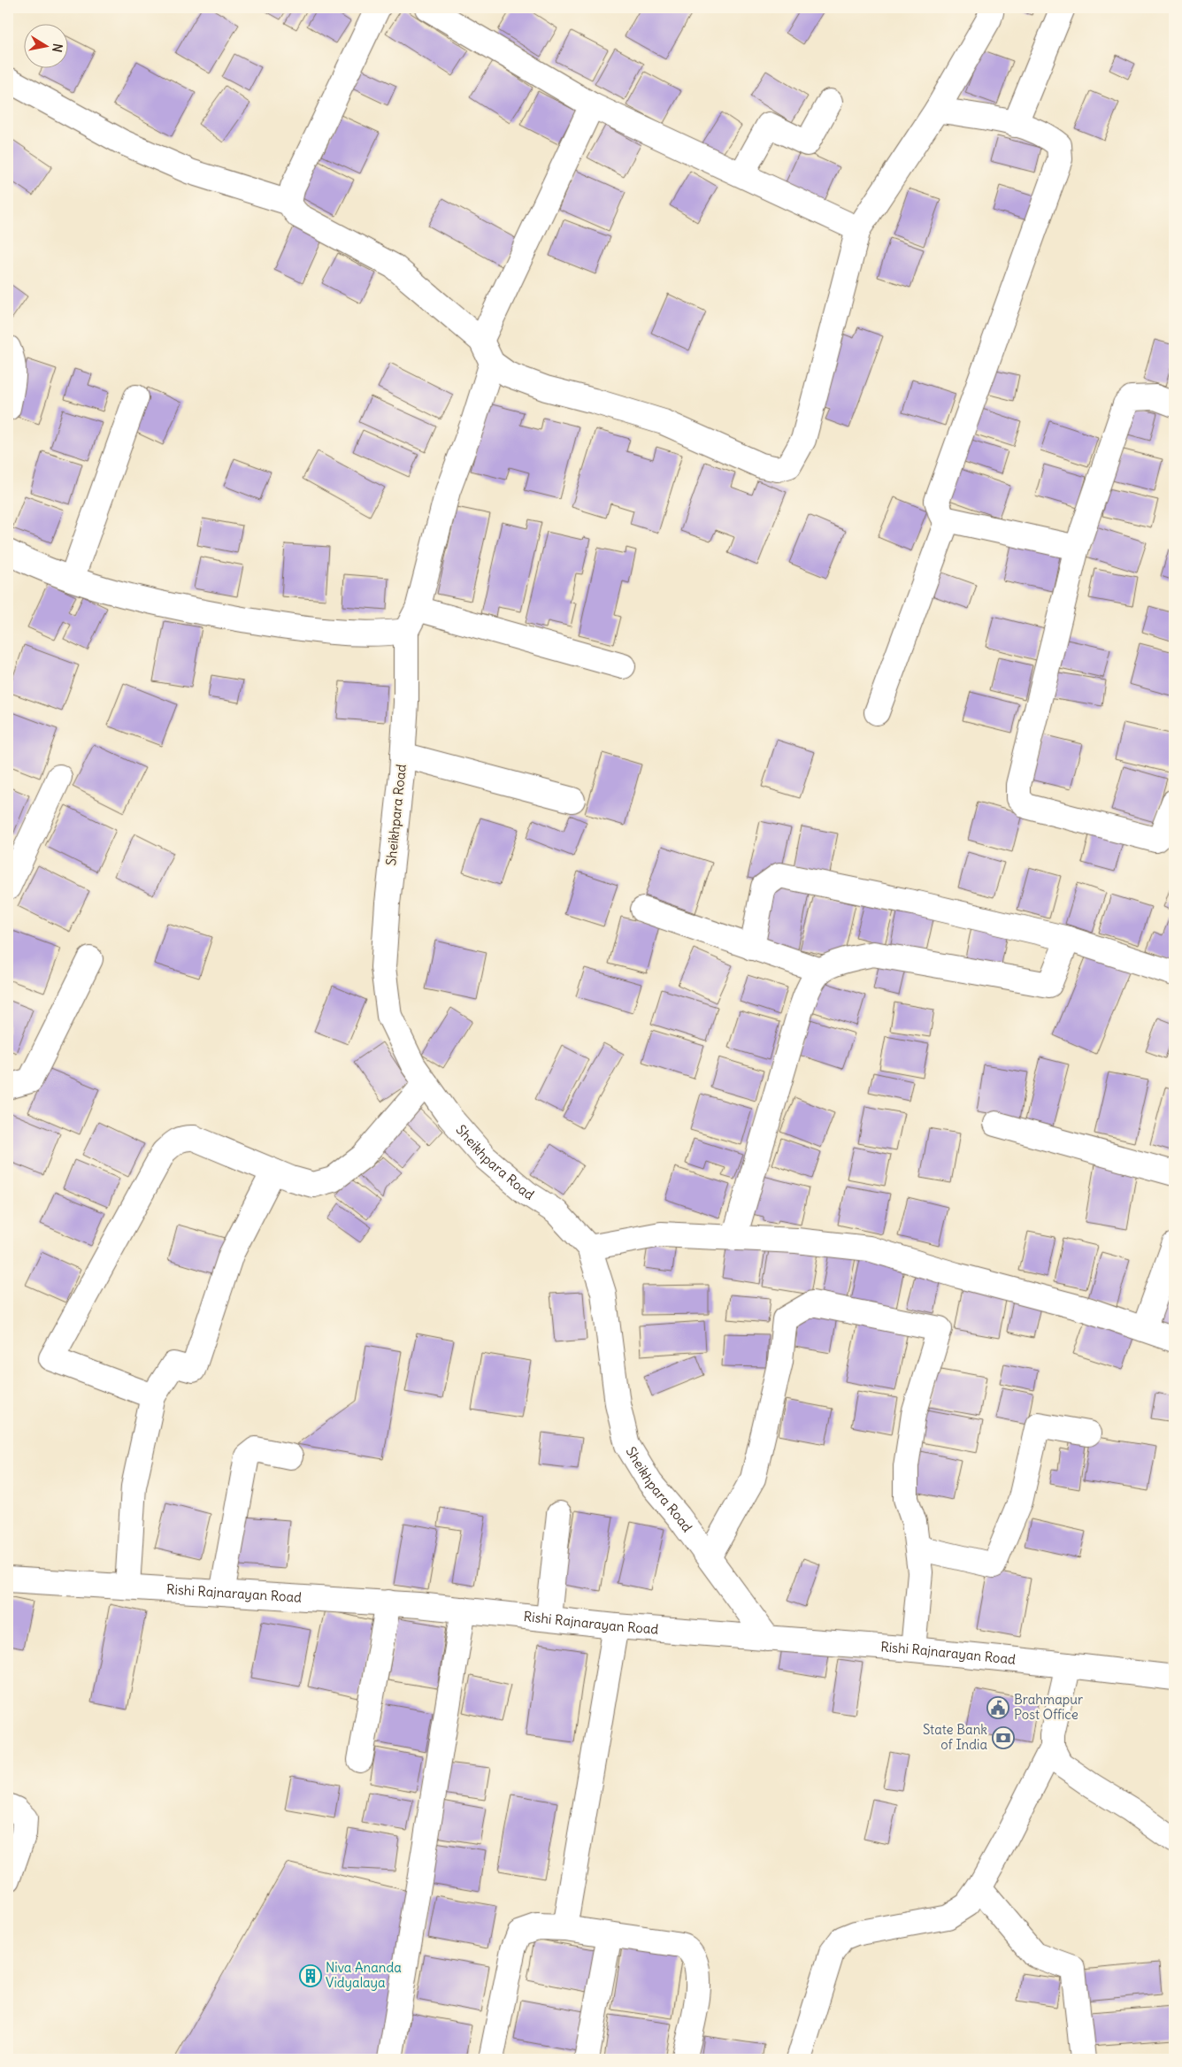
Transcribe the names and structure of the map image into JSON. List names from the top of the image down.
{
  "streets": {
    "street": ["Sheikhpara Road", "Rishi Rajnarayan Road"]
  },
  "crossings": [
    ["Sheikhpara Road", "Rishi Rajnarayan Road"]
  ],
  "places": {
    "public building": ["Brahmapur Post Office"],
    "bank": ["State Bank of India"],
    "building": ["Niva Ananda Vidyalaya"]
  },
  "north": "right"
}
